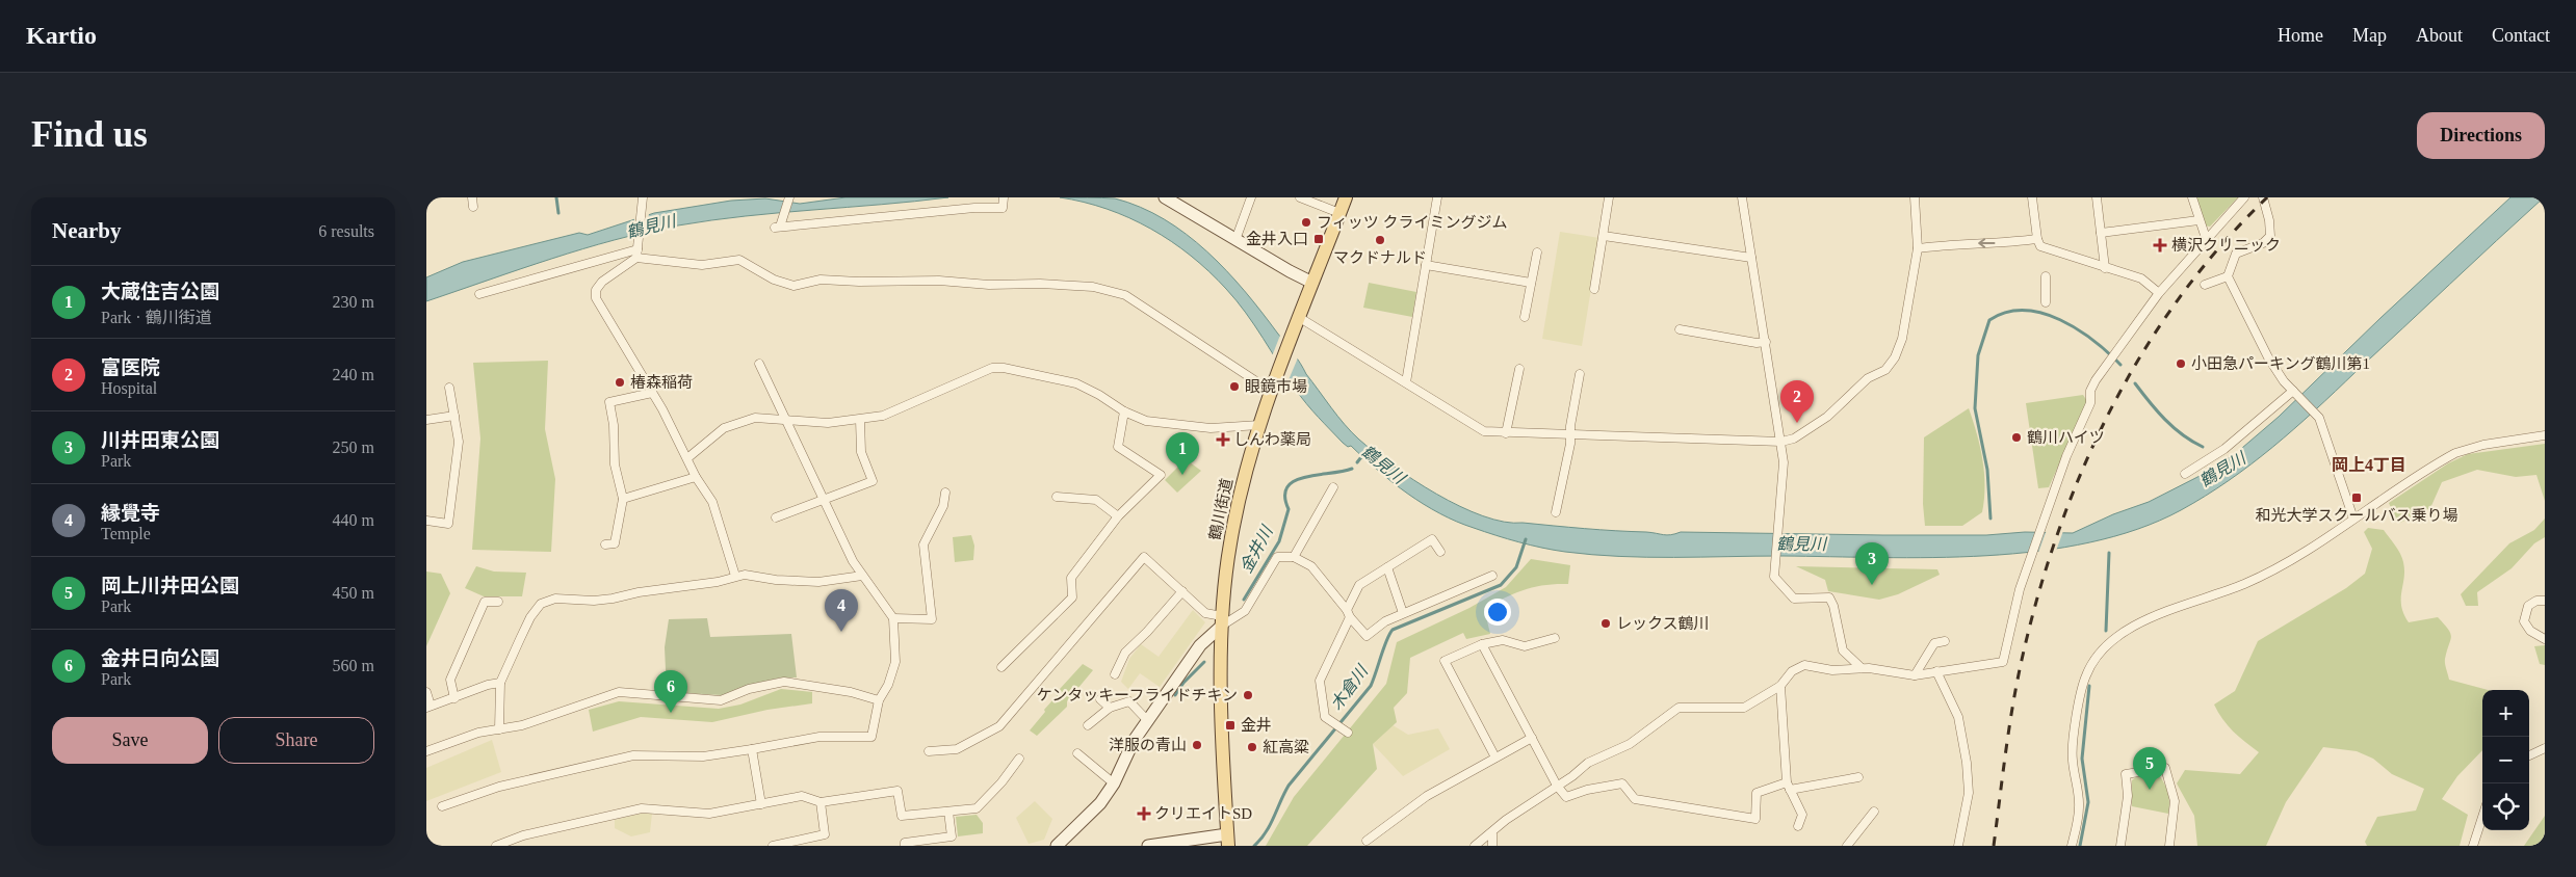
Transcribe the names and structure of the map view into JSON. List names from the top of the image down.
{
  "streets": {
    "main road": ["鶴川街道"]
  },
  "districts": ["岡上4丁目"],
  "water": ["鶴見川", "金井川", "木倉川"],
  "places": {
    "other": [
      "フィッツ クライミングジム",
      "マクドナルド",
      "小田急パーキング鶴川第1",
      "椿森稲荷",
      "眼鏡市場",
      "鶴川ハイツ",
      "レックス鶴川",
      "ケンタッキーフライドチキン",
      "洋服の青山",
      "紅高粱"
    ],
    "transit": ["金井入口", "和光大学スクールバス乗り場", "金井"],
    "health": ["横沢クリニック", "しんわ薬局", "クリエイトSD"]
  },
  "page": {
    "header": "Kartio",
    "nav": [
      "Home",
      "Map",
      "About",
      "Contact"
    ],
    "buttons": [
      "Directions",
      ["Save", "Share"]
    ],
    "title": "Find us",
    "heading": ["Nearby", "6 results"],
    "list": [
      {
        "mark": "1",
        "name": "大蔵住吉公園",
        "note": "Park · 鶴川街道",
        "value": "230 m"
      },
      {
        "mark": "2",
        "name": "富医院",
        "note": "Hospital",
        "value": "240 m"
      },
      {
        "mark": "3",
        "name": "川井田東公園",
        "note": "Park",
        "value": "250 m"
      },
      {
        "mark": "4",
        "name": "縁覺寺",
        "note": "Temple",
        "value": "440 m"
      },
      {
        "mark": "5",
        "name": "岡上川井田公園",
        "note": "Park",
        "value": "450 m"
      },
      {
        "mark": "6",
        "name": "金井日向公園",
        "note": "Park",
        "value": "560 m"
      }
    ],
    "pins": [
      "2",
      "1",
      "3",
      "4",
      "6",
      "5"
    ],
    "map_buttons": ["+", "−"]
  }
}
